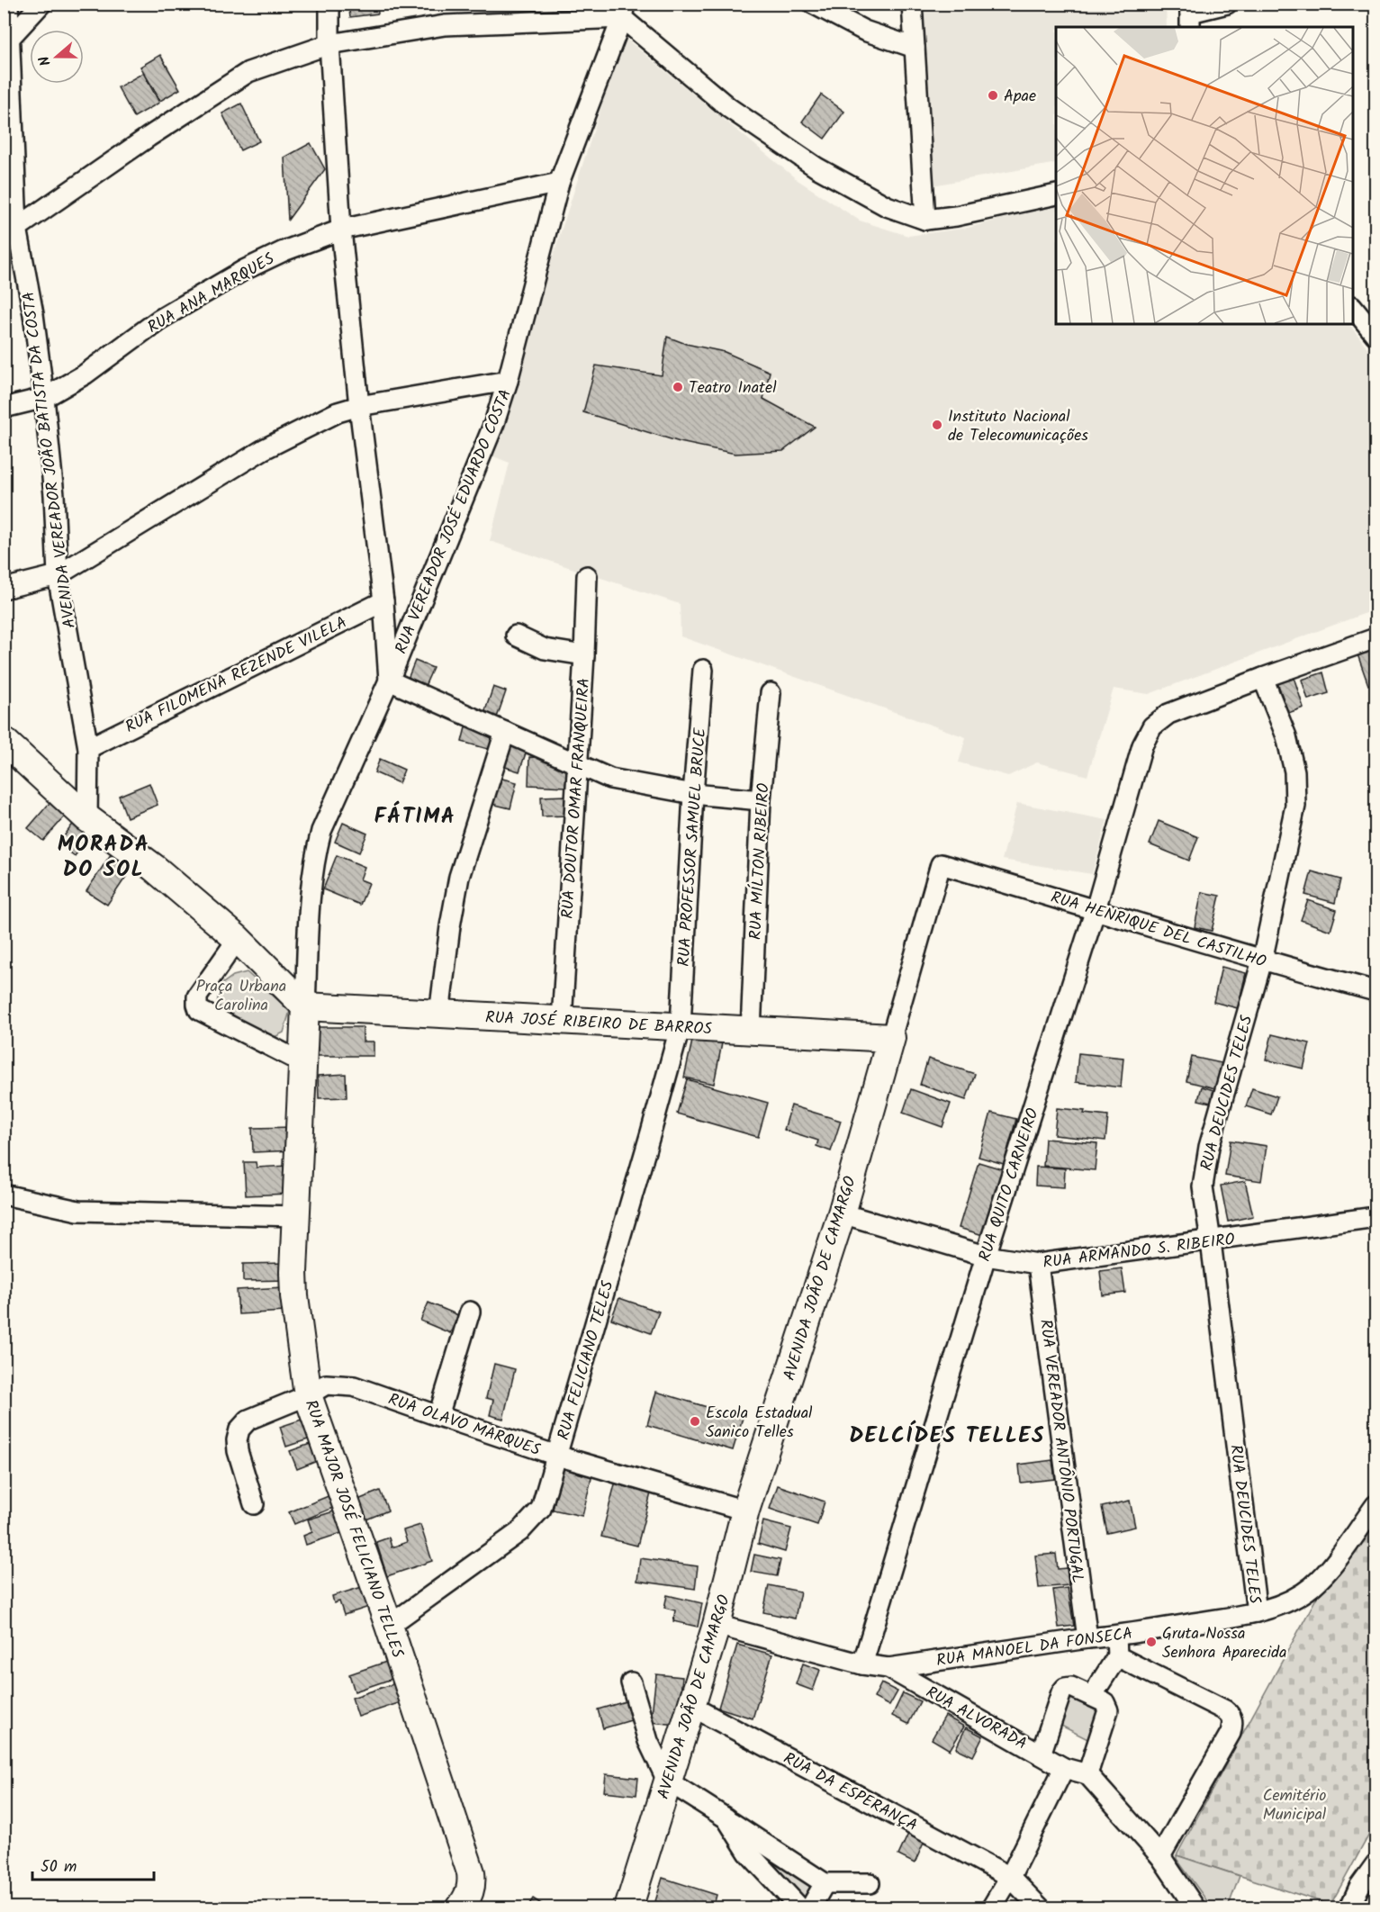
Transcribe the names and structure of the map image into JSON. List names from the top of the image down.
{
  "streets": {
    "main road": ["RUA JOSÉ RIBEIRO DE BARROS", "AVENIDA JOÃO DE CAMARGO", "RUA MAJOR JOSÉ FELICIANO TELLES"],
    "street": [
      "RUA ANA MARQUES",
      "AVENIDA VEREADOR JOÃO BATISTA DA COSTA",
      "RUA VEREADOR JOSÉ EDUARDO COSTA",
      "RUA FILOMENA REZENDE VILELA",
      "RUA DOUTOR OMAR FRANQUEIRA",
      "RUA PROFESSOR SAMUEL BRUCE",
      "RUA MÍLTON RIBEIRO",
      "RUA HENRIQUE DEL CASTILHO",
      "RUA DEUCIDES TELES",
      "RUA QUITO CARNEIRO",
      "RUA ARMANDO S. RIBEIRO",
      "RUA FELICIANO TELES",
      "RUA OLAVO MARQUES",
      "RUA VEREADOR ANTÔNIO PORTUGAL",
      "RUA MANOEL DA FONSECA",
      "RUA ALVORADA",
      "RUA DA ESPERANÇA"
    ]
  },
  "crossings": [
    ["RUA ANA MARQUES", "AVENIDA VEREADOR JOÃO BATISTA DA COSTA"],
    ["RUA ANA MARQUES", "RUA VEREADOR JOSÉ EDUARDO COSTA"],
    ["AVENIDA VEREADOR JOÃO BATISTA DA COSTA", "RUA FILOMENA REZENDE VILELA"],
    ["RUA VEREADOR JOSÉ EDUARDO COSTA", "RUA JOSÉ RIBEIRO DE BARROS"],
    ["RUA VEREADOR JOSÉ EDUARDO COSTA", "RUA MAJOR JOSÉ FELICIANO TELLES"],
    ["RUA DOUTOR OMAR FRANQUEIRA", "RUA JOSÉ RIBEIRO DE BARROS"],
    ["RUA PROFESSOR SAMUEL BRUCE", "RUA JOSÉ RIBEIRO DE BARROS"],
    ["RUA PROFESSOR SAMUEL BRUCE", "RUA FELICIANO TELES"],
    ["RUA MÍLTON RIBEIRO", "RUA JOSÉ RIBEIRO DE BARROS"],
    ["RUA HENRIQUE DEL CASTILHO", "RUA DEUCIDES TELES"],
    ["RUA HENRIQUE DEL CASTILHO", "RUA QUITO CARNEIRO"],
    ["RUA HENRIQUE DEL CASTILHO", "AVENIDA JOÃO DE CAMARGO"],
    ["RUA JOSÉ RIBEIRO DE BARROS", "AVENIDA JOÃO DE CAMARGO"],
    ["RUA JOSÉ RIBEIRO DE BARROS", "RUA FELICIANO TELES"],
    ["RUA JOSÉ RIBEIRO DE BARROS", "RUA MAJOR JOSÉ FELICIANO TELLES"],
    ["RUA DEUCIDES TELES", "RUA QUITO CARNEIRO"],
    ["RUA DEUCIDES TELES", "RUA ARMANDO S. RIBEIRO"],
    ["RUA DEUCIDES TELES", "RUA MANOEL DA FONSECA"],
    ["RUA QUITO CARNEIRO", "RUA ARMANDO S. RIBEIRO"],
    ["RUA QUITO CARNEIRO", "RUA MANOEL DA FONSECA"],
    ["RUA ARMANDO S. RIBEIRO", "AVENIDA JOÃO DE CAMARGO"],
    ["RUA ARMANDO S. RIBEIRO", "RUA VEREADOR ANTÔNIO PORTUGAL"],
    ["AVENIDA JOÃO DE CAMARGO", "RUA OLAVO MARQUES"],
    ["AVENIDA JOÃO DE CAMARGO", "RUA MANOEL DA FONSECA"],
    ["AVENIDA JOÃO DE CAMARGO", "RUA DA ESPERANÇA"],
    ["RUA FELICIANO TELES", "RUA OLAVO MARQUES"],
    ["RUA FELICIANO TELES", "RUA MAJOR JOSÉ FELICIANO TELLES"],
    ["RUA OLAVO MARQUES", "RUA MAJOR JOSÉ FELICIANO TELLES"],
    ["RUA VEREADOR ANTÔNIO PORTUGAL", "RUA MANOEL DA FONSECA"],
    ["RUA MANOEL DA FONSECA", "RUA ALVORADA"]
  ],
  "districts": ["FÁTIMA", "MORADA DO SOL", "DELCÍDES TELLES"],
  "parks": ["Praça Urbana Carolina", "Cemitério Municipal"],
  "places": [
    "Apae",
    "Teatro Inatel",
    "Instituto Nacional de Telecomunicações",
    "Escola Estadual Sanico Telles",
    "Gruta Nossa Senhora Aparecida"
  ],
  "scale_bar": "50 m",
  "north": "left"
}
